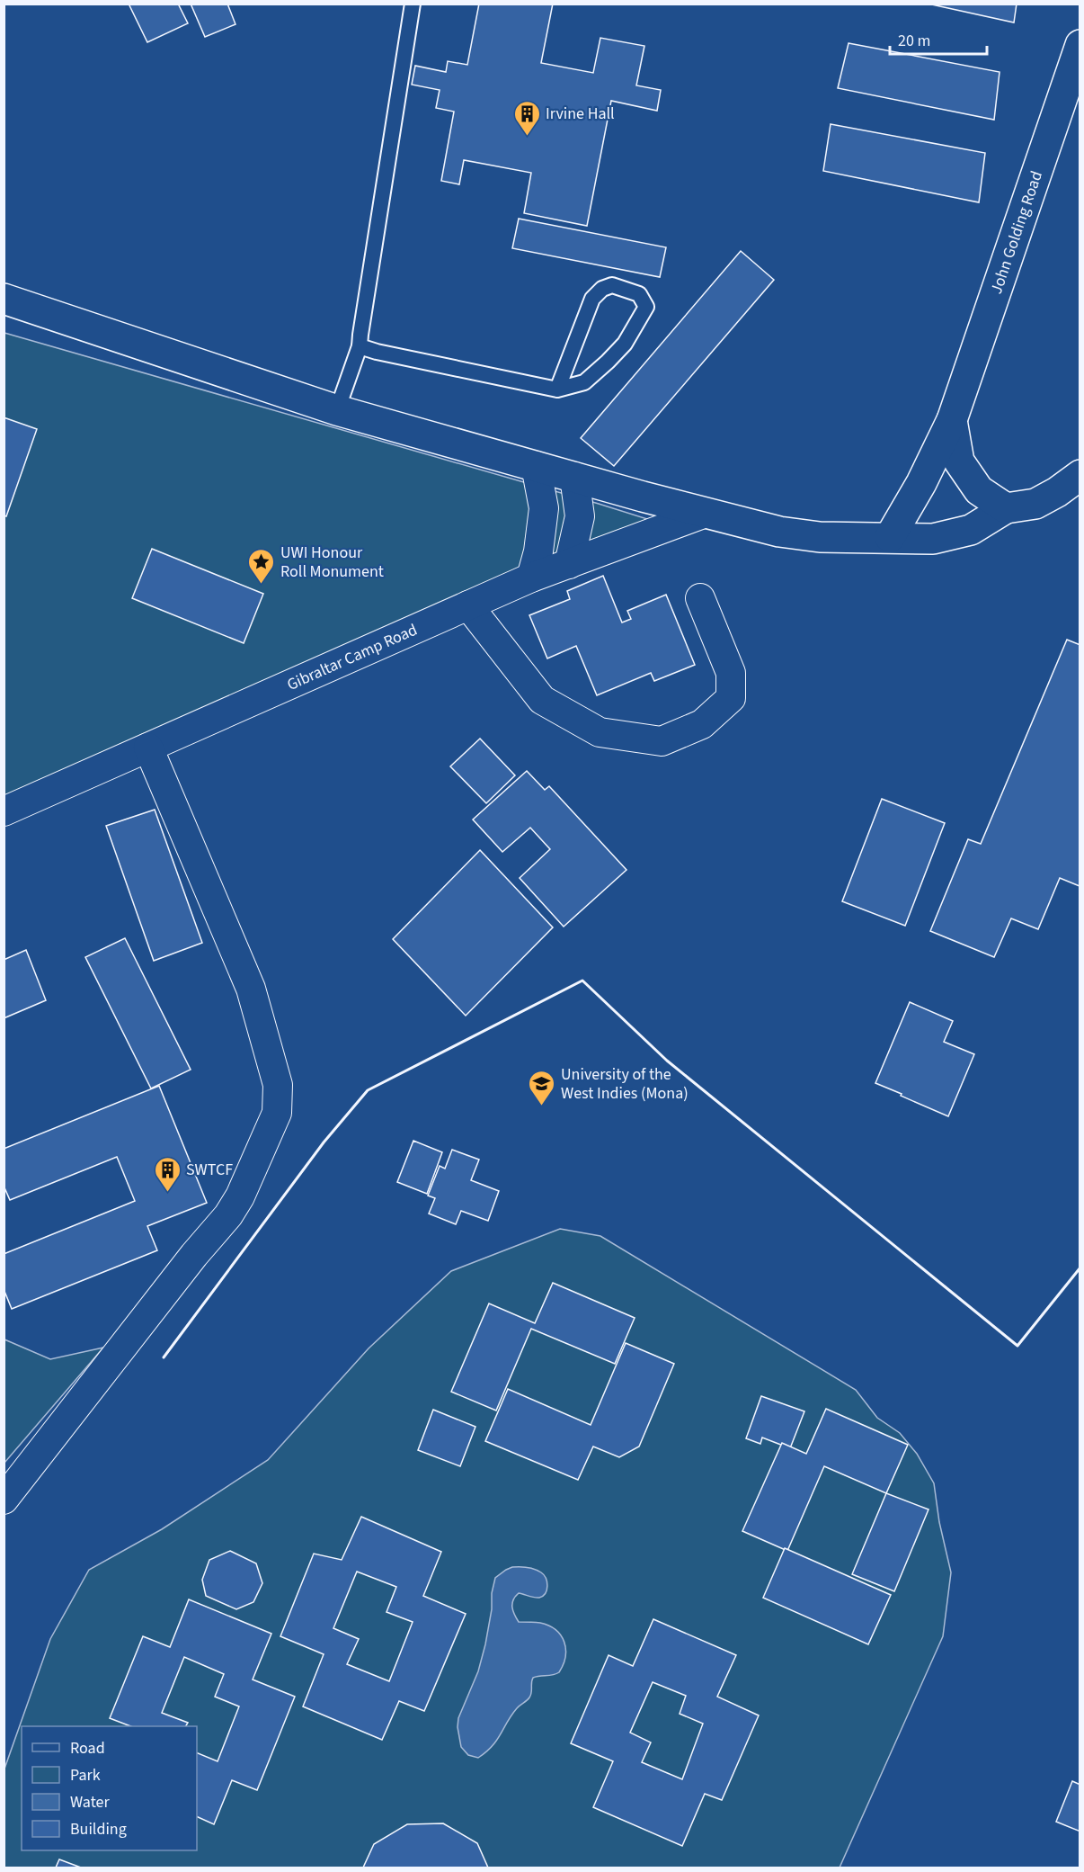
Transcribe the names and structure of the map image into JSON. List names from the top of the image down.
{
  "streets": {
    "street": ["John Golding Road", "Gibraltar Camp Road"]
  },
  "places": {
    "building": ["Irvine Hall", "SWTCF"],
    "place": ["UWI Honour Roll Monument"],
    "school or university": ["University of the West Indies (Mona)"]
  },
  "legend": [
    "Road",
    "Park",
    "Water",
    "Building"
  ],
  "scale_bar": "20 m"
}
